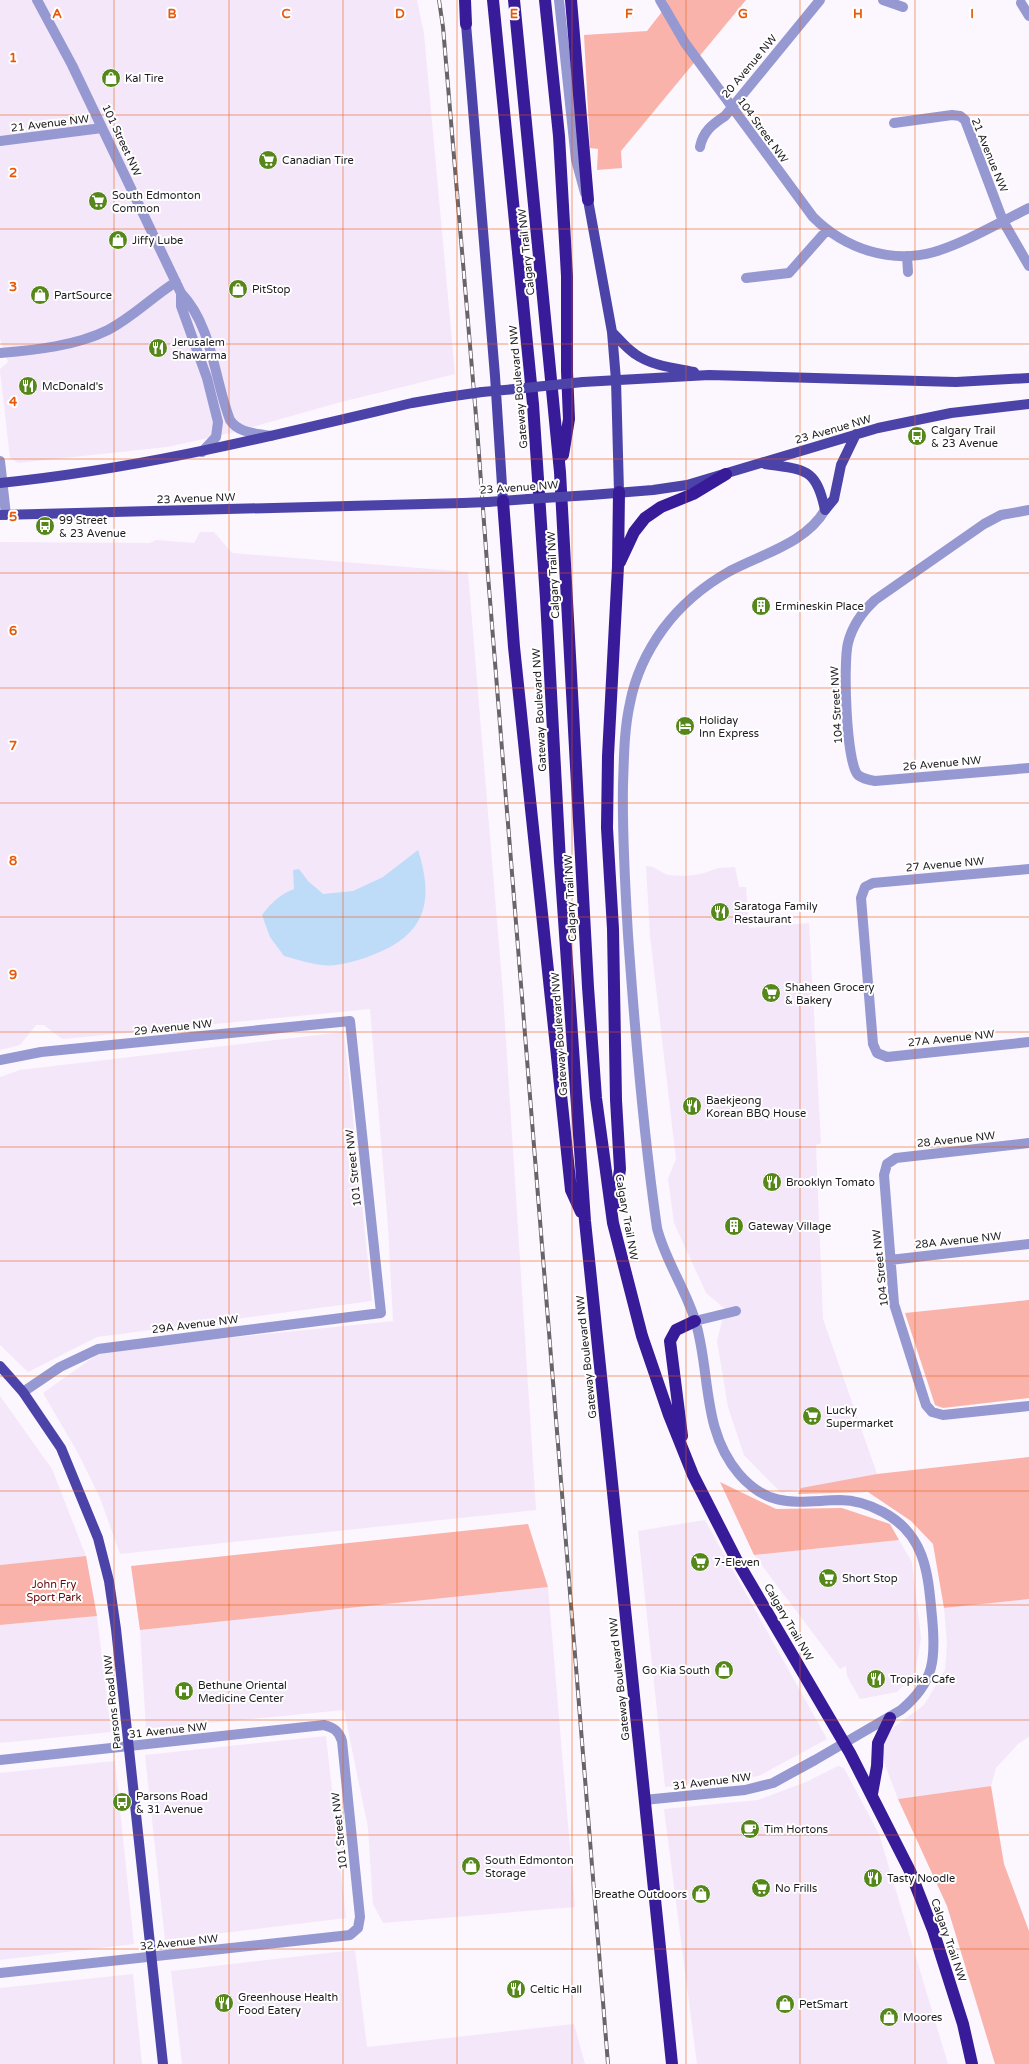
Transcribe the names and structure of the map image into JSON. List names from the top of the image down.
{
  "streets": {
    "highway": ["Calgary Trail NW", "Gateway Boulevard NW"],
    "main road": ["23 Avenue NW", "Parsons Road NW"],
    "street": [
      "20 Avenue NW",
      "21 Avenue NW",
      "104 Street NW",
      "101 Street NW",
      "26 Avenue NW",
      "27 Avenue NW",
      "29 Avenue NW",
      "27A Avenue NW",
      "28 Avenue NW",
      "28A Avenue NW",
      "29A Avenue NW",
      "31 Avenue NW",
      "32 Avenue NW"
    ]
  },
  "crossings": [
    ["20 Avenue NW", "104 Street NW"],
    ["21 Avenue NW", "101 Street NW"],
    ["104 Street NW", "26 Avenue NW"],
    ["104 Street NW", "28 Avenue NW"],
    ["104 Street NW", "28A Avenue NW"],
    ["101 Street NW", "29 Avenue NW"],
    ["101 Street NW", "29A Avenue NW"],
    ["101 Street NW", "31 Avenue NW"],
    ["101 Street NW", "32 Avenue NW"],
    ["Calgary Trail NW", "31 Avenue NW"],
    ["Gateway Boulevard NW", "31 Avenue NW"],
    ["27 Avenue NW", "27A Avenue NW"],
    ["29A Avenue NW", "Parsons Road NW"],
    ["Parsons Road NW", "31 Avenue NW"],
    ["Parsons Road NW", "32 Avenue NW"]
  ],
  "parks": ["John Fry Sport Park"],
  "places": {
    "shop": [
      "Kal Tire",
      "Jiffy Lube",
      "PitStop",
      "PartSource",
      "Go Kia South",
      "South Edmonton Storage",
      "Breathe Outdoors",
      "PetSmart",
      "Moores"
    ],
    "supermarket": [
      "Canadian Tire",
      "South Edmonton Common",
      "Shaheen Grocery & Bakery",
      "Lucky Supermarket",
      "7-Eleven",
      "Short Stop",
      "No Frills"
    ],
    "restaurant": [
      "Jerusalem Shawarma",
      "McDonald's",
      "Saratoga Family Restaurant",
      "Baekjeong Korean BBQ House",
      "Brooklyn Tomato",
      "Tropika Cafe",
      "Tasty Noodle",
      "Celtic Hall",
      "Greenhouse Health Food Eatery"
    ],
    "bus stop": ["Calgary Trail & 23 Avenue", "99 Street & 23 Avenue", "Parsons Road & 31 Avenue"],
    "building": ["Ermineskin Place", "Gateway Village"],
    "hotel": ["Holiday Inn Express"],
    "hospital": ["Bethune Oriental Medicine Center"],
    "cafe": ["Tim Hortons"]
  },
  "grid": {
    "columns": [
      "A",
      "B",
      "C",
      "D",
      "E",
      "F",
      "G",
      "H",
      "I"
    ],
    "rows": [
      "1",
      "2",
      "3",
      "4",
      "5",
      "6",
      "7",
      "8",
      "9"
    ]
  }
}
